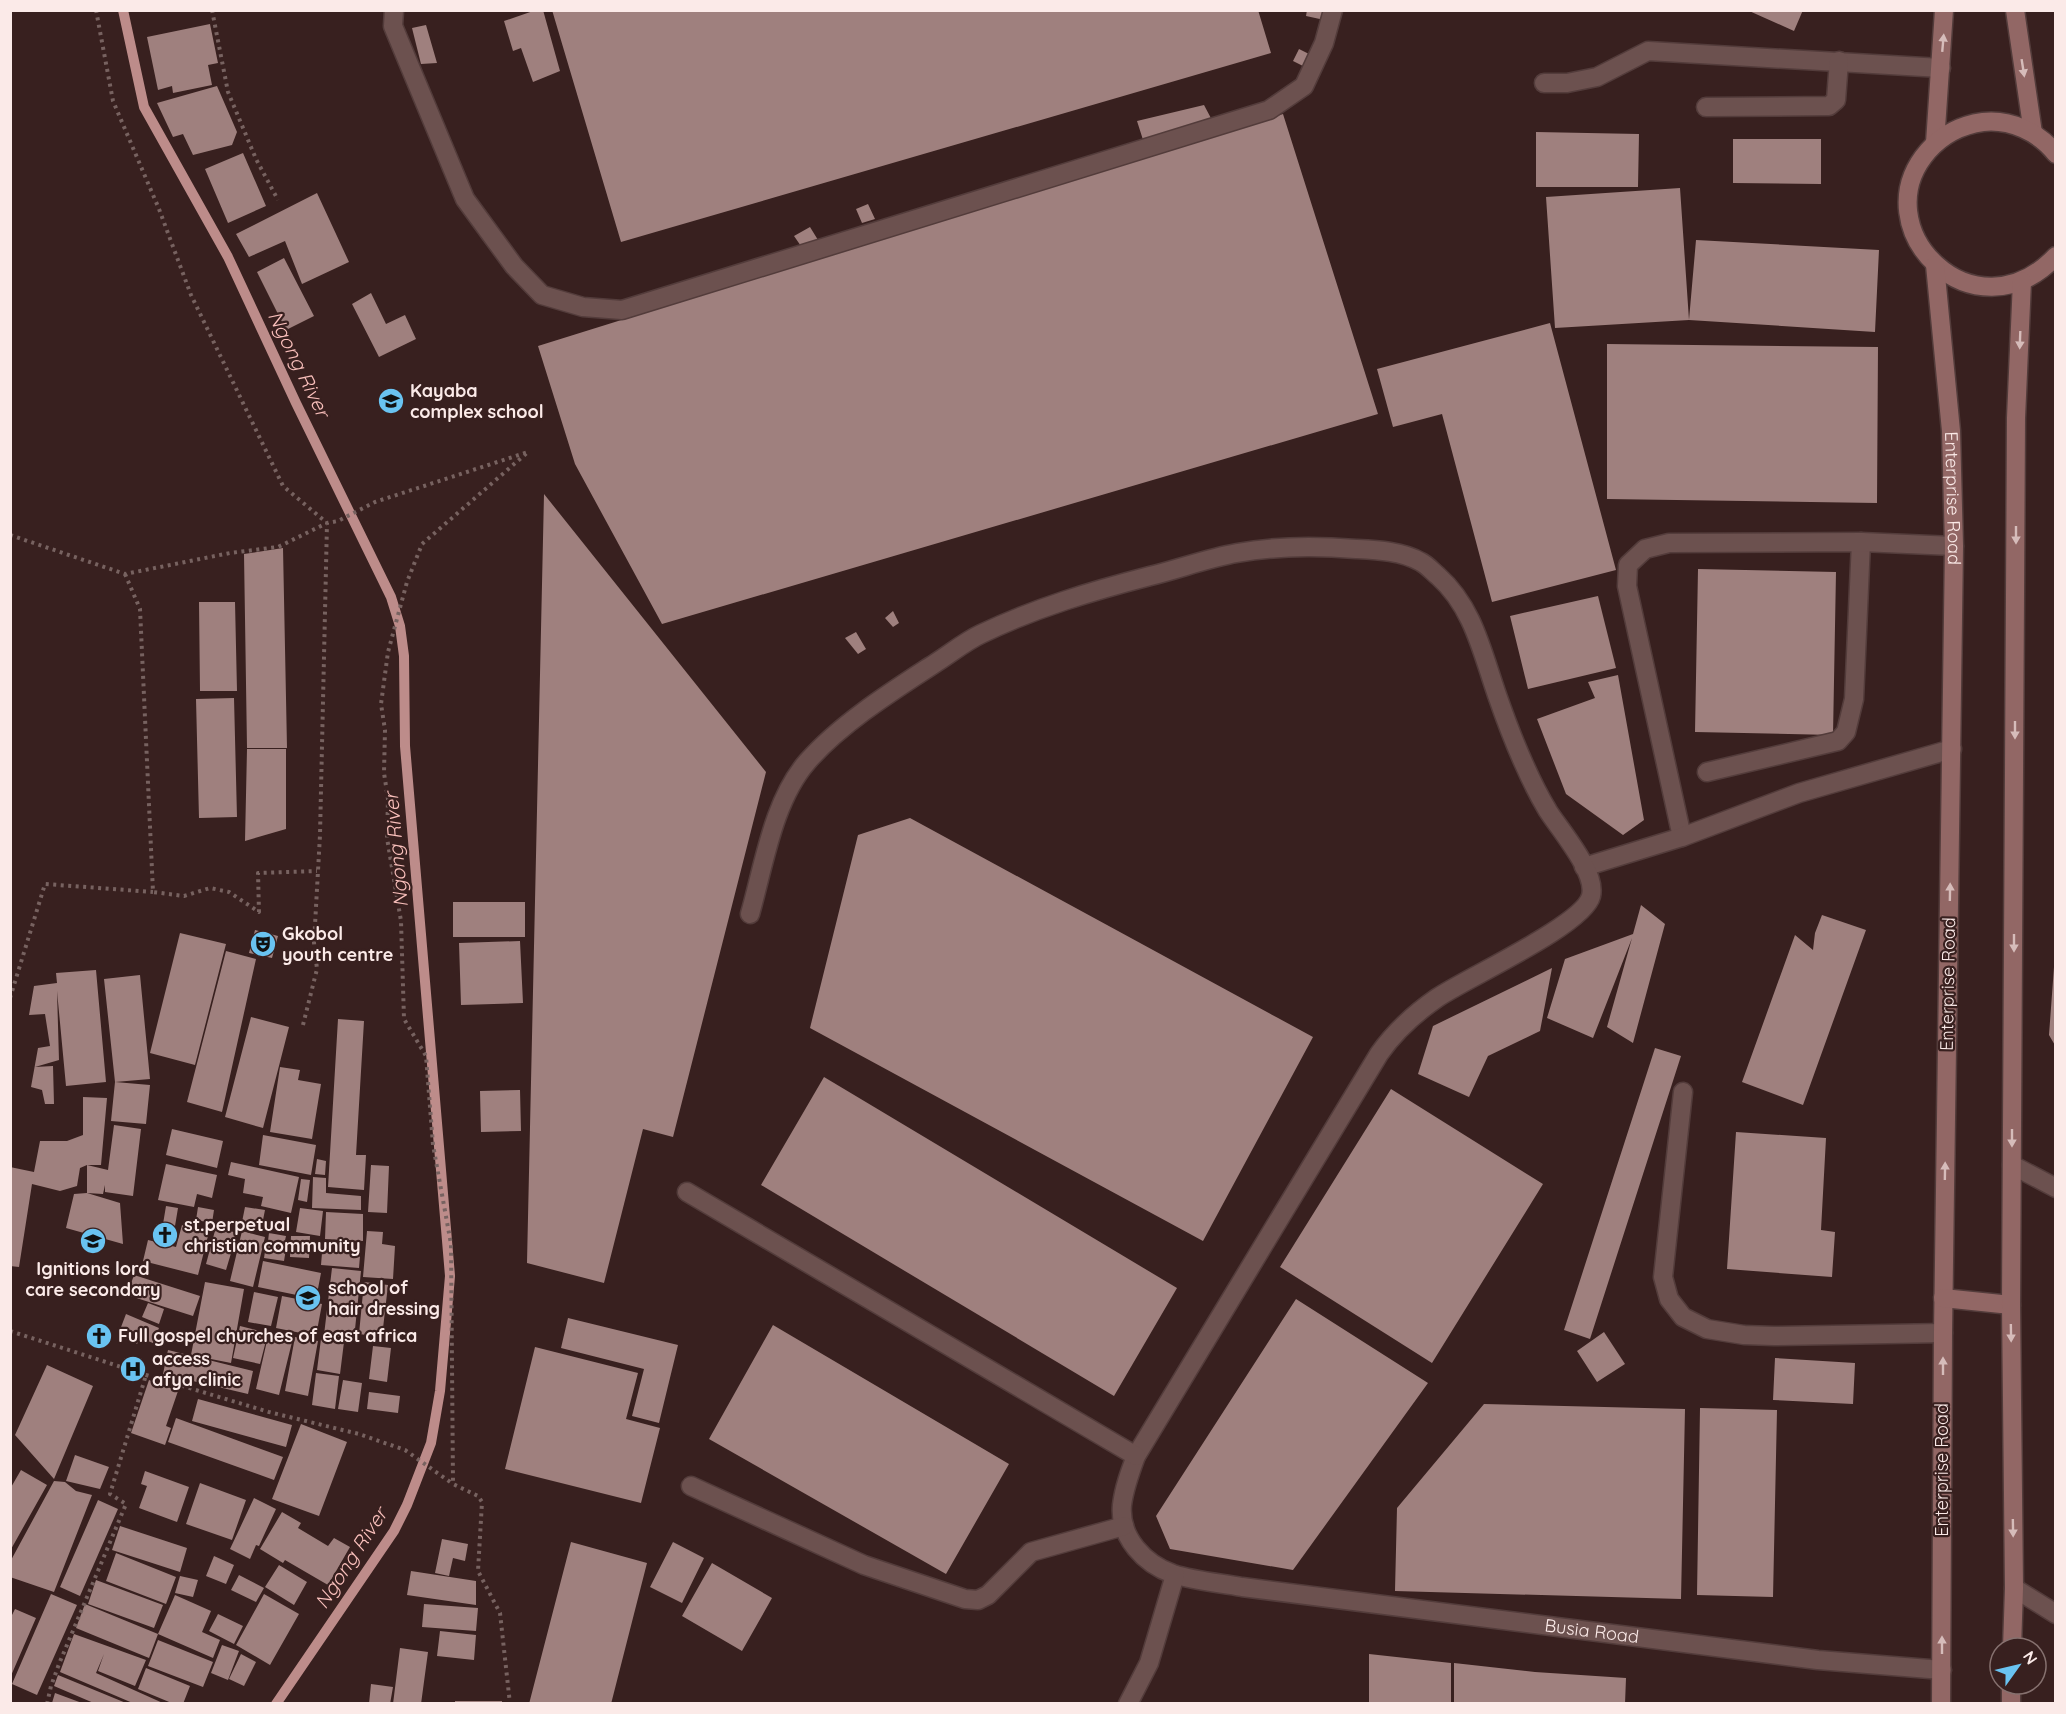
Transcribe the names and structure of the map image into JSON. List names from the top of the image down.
{
  "streets": {
    "main road": ["Enterprise Road"],
    "lane": ["Busia Road"]
  },
  "crossings": [
    ["Enterprise Road", "Busia Road"]
  ],
  "water": ["Ngong River"],
  "places": {
    "school or university": ["Kayaba complex school", "Ignitions lord care secondary", "school of hair dressing"],
    "theatre": ["Gkobol youth centre"],
    "church": ["st.perpetual christian community", "Full gospel churches of east africa"],
    "hospital": ["access afya clinic"]
  },
  "north": "top right"
}
